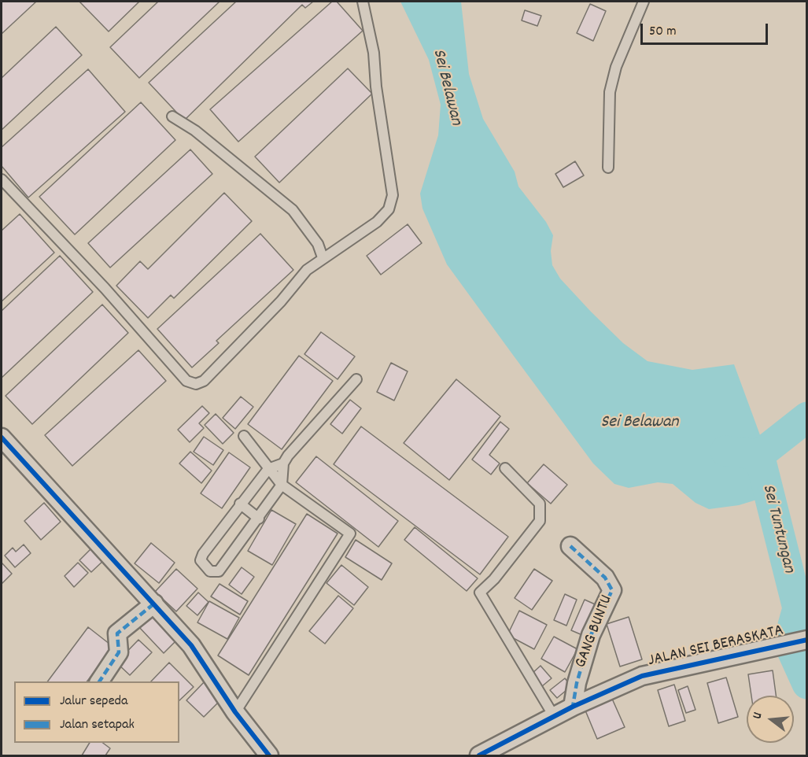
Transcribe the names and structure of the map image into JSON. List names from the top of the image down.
{
  "streets": {
    "street": ["GANG BUNTU", "JALAN SEI BERASKATA"]
  },
  "crossings": [
    ["GANG BUNTU", "JALAN SEI BERASKATA"]
  ],
  "water": ["Sei Belawan", "Sei Tuntungan"],
  "legend": ["Jalur sepeda", "Jalan setapak"],
  "scale_bar": "50 m",
  "north": "left"
}
